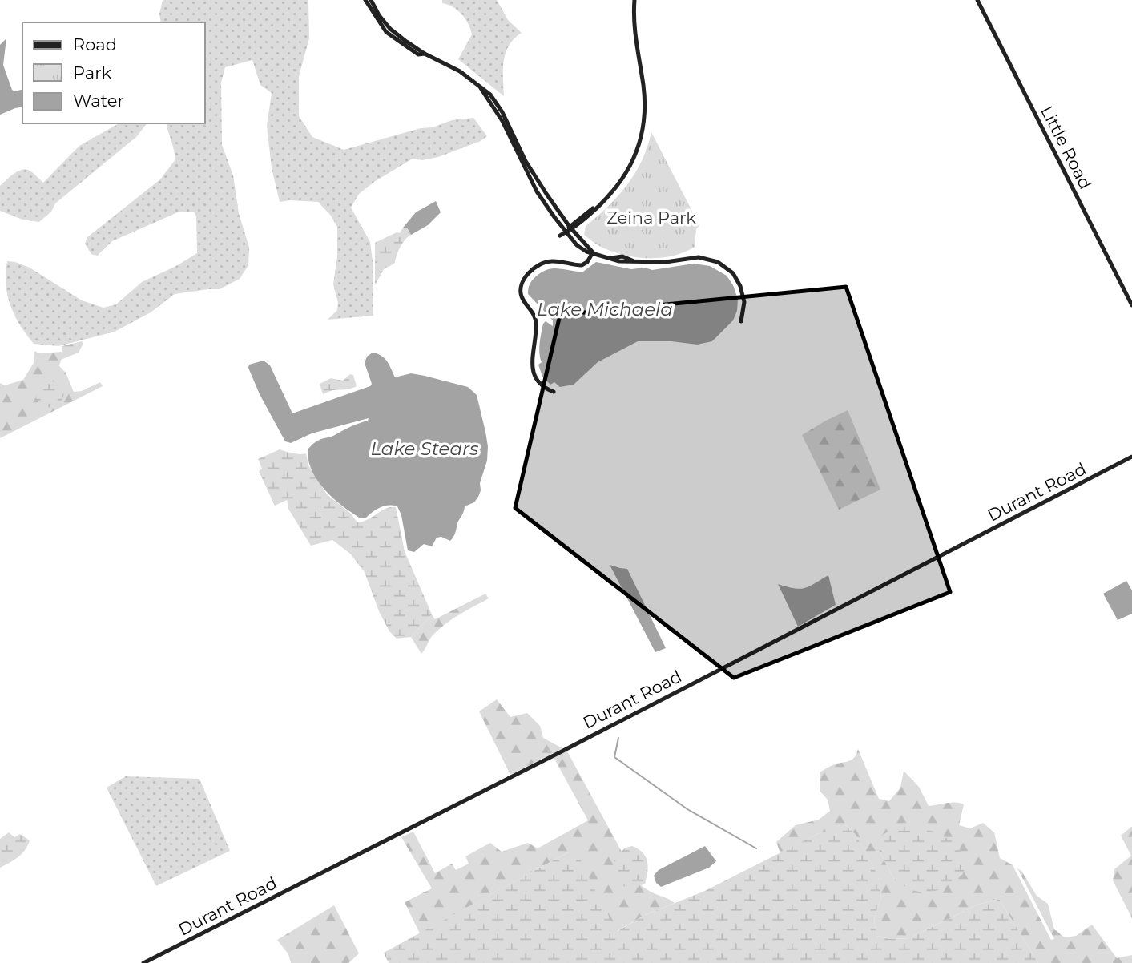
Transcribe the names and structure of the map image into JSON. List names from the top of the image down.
{
  "streets": {
    "street": ["Little Road", "Durant Road"]
  },
  "water": ["Lake Michaela", "Lake Stears"],
  "parks": ["Zeina Park"],
  "legend": ["Road", "Park", "Water"]
}
